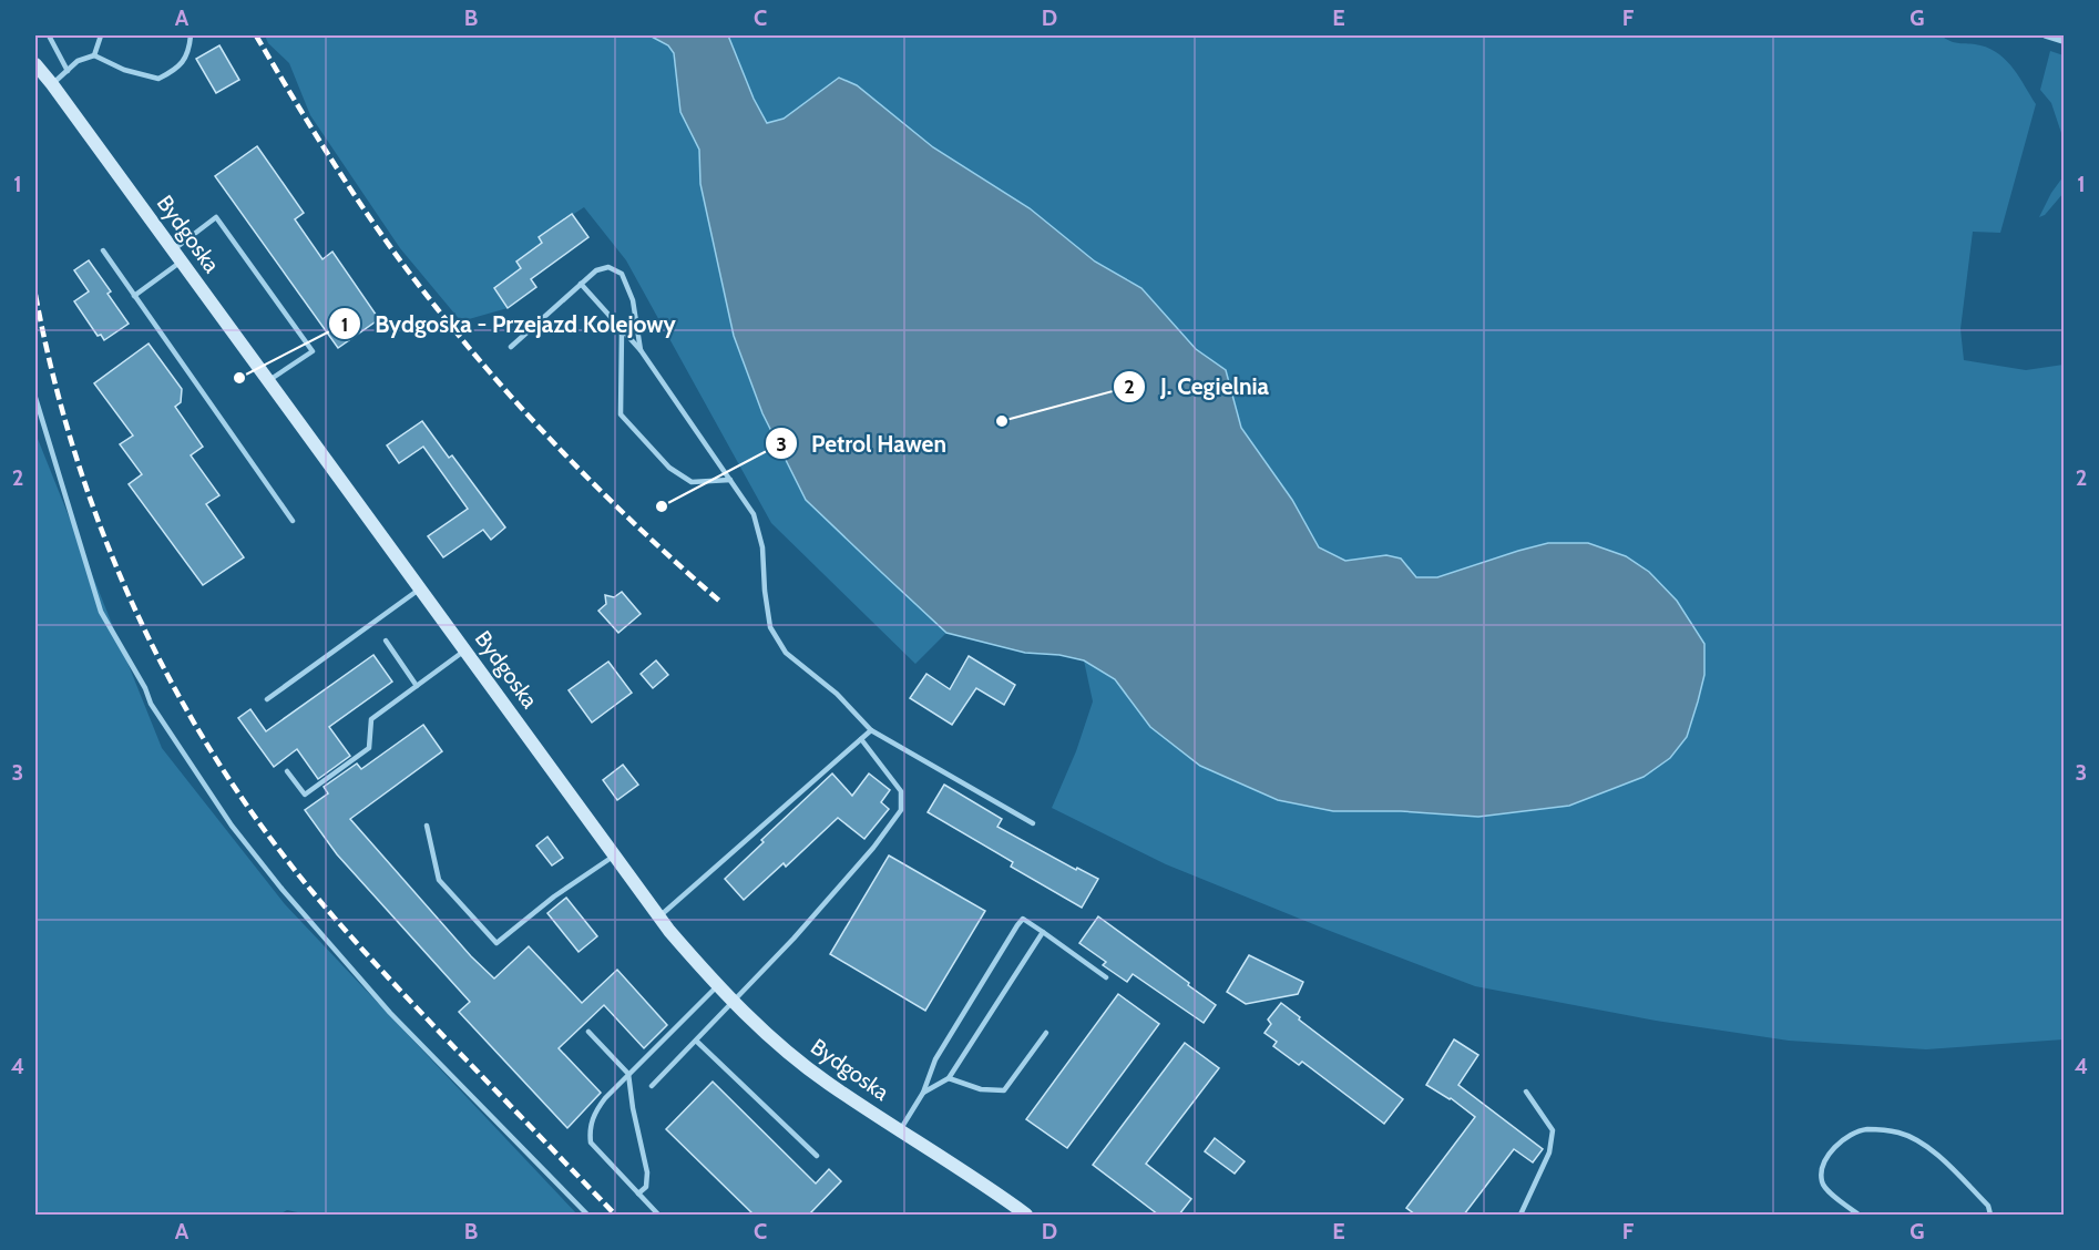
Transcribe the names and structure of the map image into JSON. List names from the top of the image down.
{
  "streets": {
    "street": ["Bydgoska"]
  },
  "places": ["Bydgoska - Przejazd Kolejowy", "J. Cegielnia", "Petrol Hawen"],
  "grid": {
    "columns": [
      "A",
      "B",
      "C",
      "D",
      "E",
      "F",
      "G"
    ],
    "rows": [
      "1",
      "2",
      "3",
      "4"
    ]
  }
}
